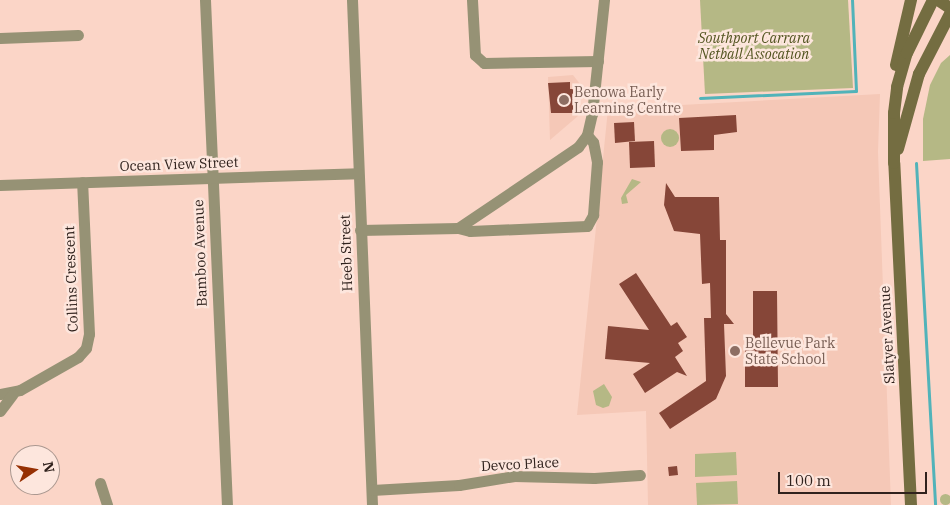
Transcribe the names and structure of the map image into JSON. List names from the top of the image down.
{
  "streets": {
    "main road": ["Slatyer Avenue"],
    "street": [
      "Ocean View Street",
      "Bamboo Avenue",
      "Heeb Street",
      "Collins Crescent",
      "Devco Place"
    ]
  },
  "crossings": [
    ["Ocean View Street", "Bamboo Avenue"],
    ["Ocean View Street", "Heeb Street"],
    ["Ocean View Street", "Collins Crescent"],
    ["Heeb Street", "Devco Place"]
  ],
  "parks": ["Southport Carrara Netball Assocation"],
  "places": ["Benowa Early Learning Centre", "Bellevue Park State School"],
  "scale_bar": "100 m",
  "north": "right"
}
